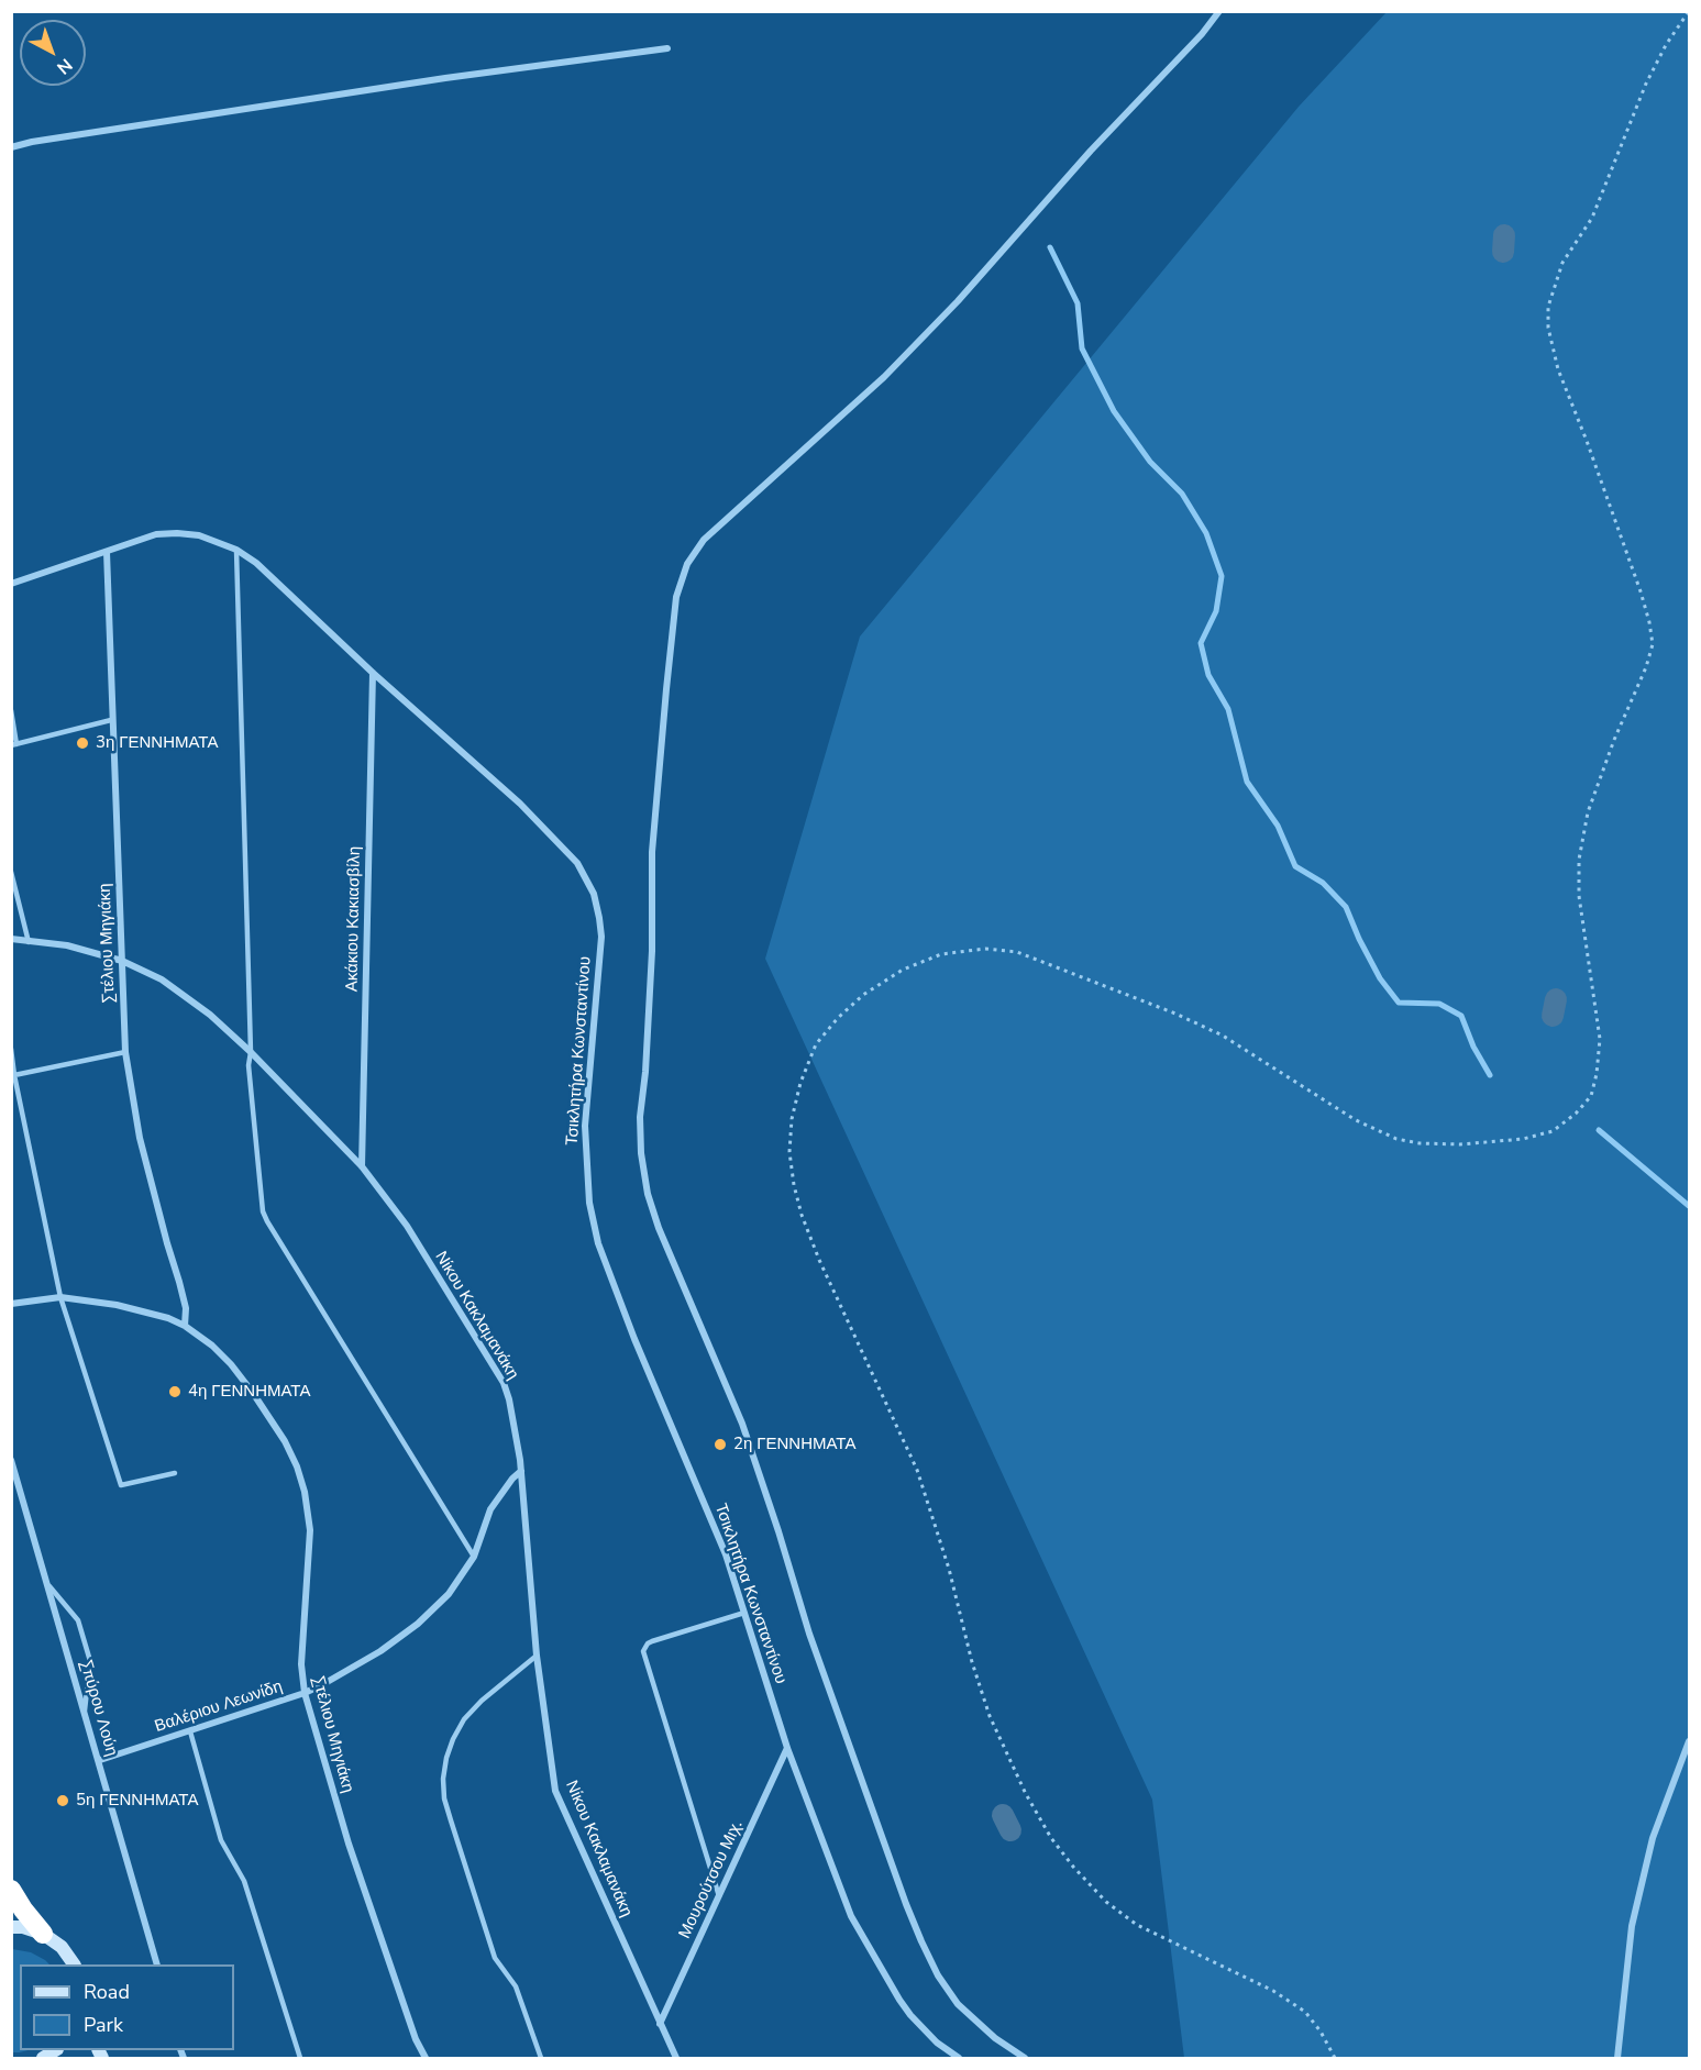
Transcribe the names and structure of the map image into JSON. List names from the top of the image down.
{
  "streets": {
    "street": [
      "Ακάκιου Κακιασβίλη",
      "Στέλιου Μηγιάκη",
      "Τσικλητήρα Κωνσταντίνου",
      "Νίκου Κακλαμανάκη",
      "Βαλέριου Λεωνίδη",
      "Σπύρου Λούη",
      "Μουρούτσου Μιχ."
    ]
  },
  "crossings": [
    ["Ακάκιου Κακιασβίλη", "Τσικλητήρα Κωνσταντίνου"],
    ["Ακάκιου Κακιασβίλη", "Νίκου Κακλαμανάκη"],
    ["Στέλιου Μηγιάκη", "Τσικλητήρα Κωνσταντίνου"],
    ["Στέλιου Μηγιάκη", "Νίκου Κακλαμανάκη"],
    ["Στέλιου Μηγιάκη", "Βαλέριου Λεωνίδη"],
    ["Τσικλητήρα Κωνσταντίνου", "Μουρούτσου Μιχ."],
    ["Νίκου Κακλαμανάκη", "Βαλέριου Λεωνίδη"],
    ["Νίκου Κακλαμανάκη", "Μουρούτσου Μιχ."],
    ["Βαλέριου Λεωνίδη", "Σπύρου Λούη"]
  ],
  "places": [
    "3η ΓΕΝΝΗΜΑΤΑ",
    "4η ΓΕΝΝΗΜΑΤΑ",
    "2η ΓΕΝΝΗΜΑΤΑ",
    "5η ΓΕΝΝΗΜΑΤΑ"
  ],
  "legend": ["Road", "Park"],
  "north": "bottom right"
}
